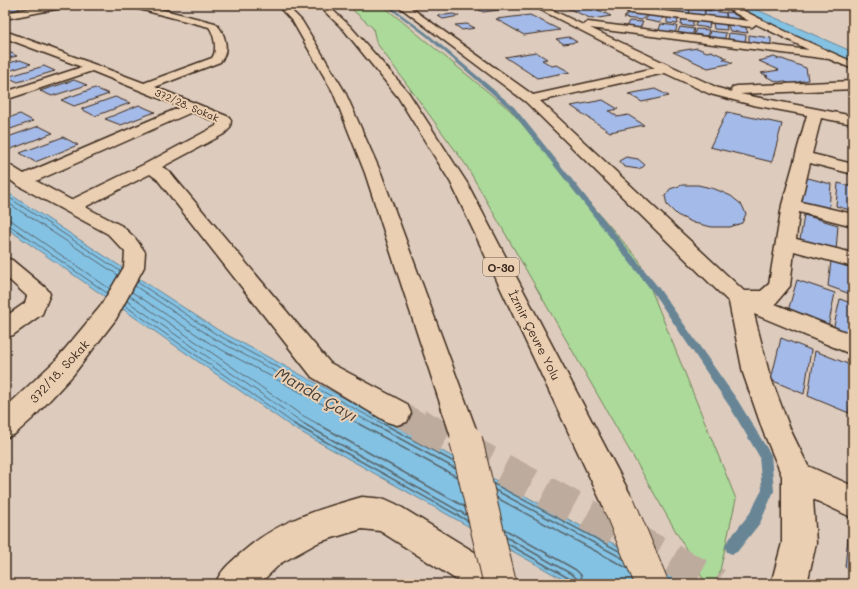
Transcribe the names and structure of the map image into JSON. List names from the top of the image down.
{
  "streets": {
    "main road": [
      "372/28. Sokak",
      "O-30",
      "İzmir Çevre Yolu",
      "372/18. Sokak"
    ]
  },
  "crossings": [
    ["372/28. Sokak", "372/18. Sokak"]
  ],
  "water": ["Manda Çayı"]
}
